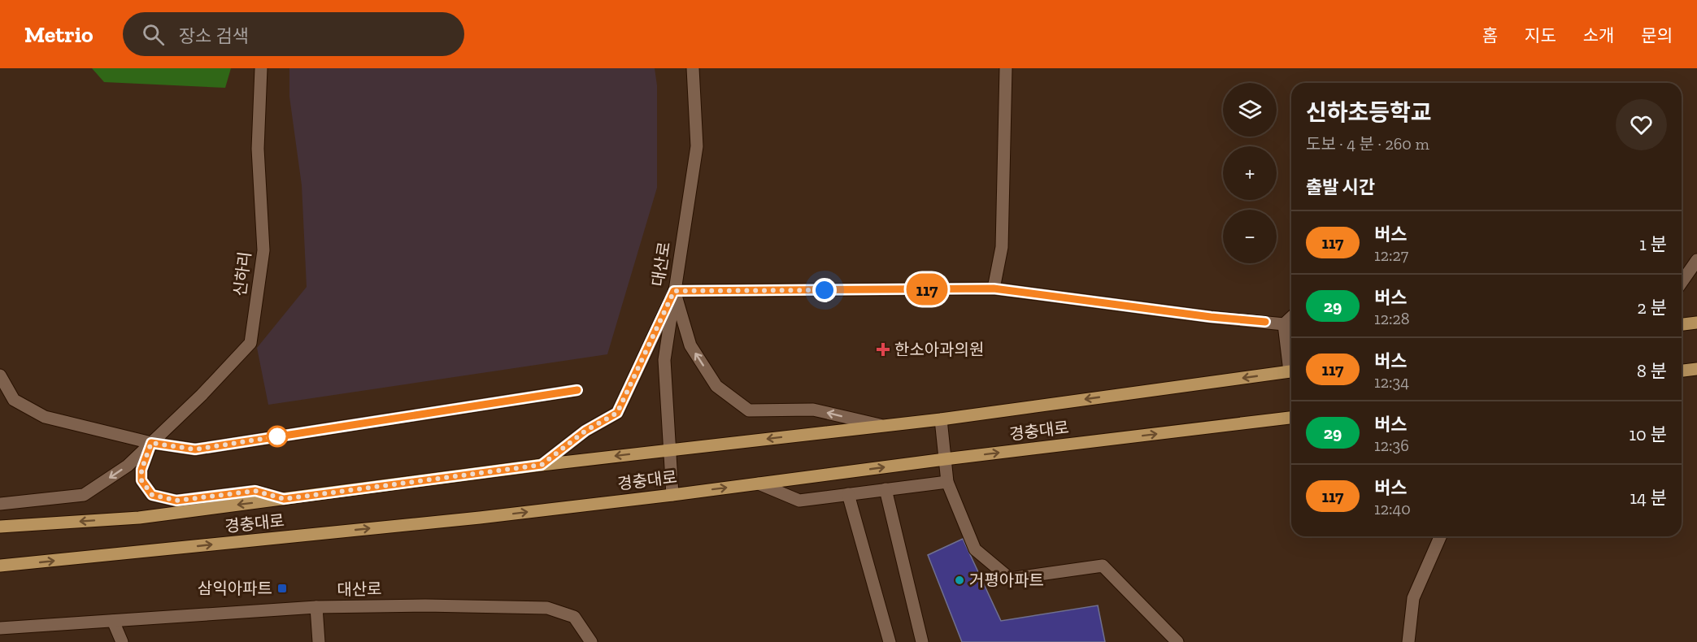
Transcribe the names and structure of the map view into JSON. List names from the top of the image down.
{
  "streets": {
    "main road": ["경충대로"],
    "street": ["대산로", "신하리"]
  },
  "crossings": [
    ["대산로", "경충대로"]
  ],
  "places": {
    "health": ["한소아과의원"],
    "other": ["거평아파트"],
    "transit": ["삼익아파트"]
  },
  "lines": ["bus line 117"],
  "page": {
    "header": "Metrio",
    "search": "장소 검색",
    "nav": [
      "홈",
      "지도",
      "소개",
      "문의"
    ],
    "on_map": "117",
    "map_buttons": ["+", "−"],
    "heading": [
      ["신하초등학교", "도보 · 4 분 · 260 m"],
      "출발 시간"
    ],
    "list": [
      {
        "mark": "117",
        "name": "버스",
        "note": "12:27",
        "value": "1 분"
      },
      {
        "mark": "29",
        "name": "버스",
        "note": "12:28",
        "value": "2 분"
      },
      {
        "mark": "117",
        "name": "버스",
        "note": "12:34",
        "value": "8 분"
      },
      {
        "mark": "29",
        "name": "버스",
        "note": "12:36",
        "value": "10 분"
      },
      {
        "mark": "117",
        "name": "버스",
        "note": "12:40",
        "value": "14 분"
      }
    ]
  }
}
